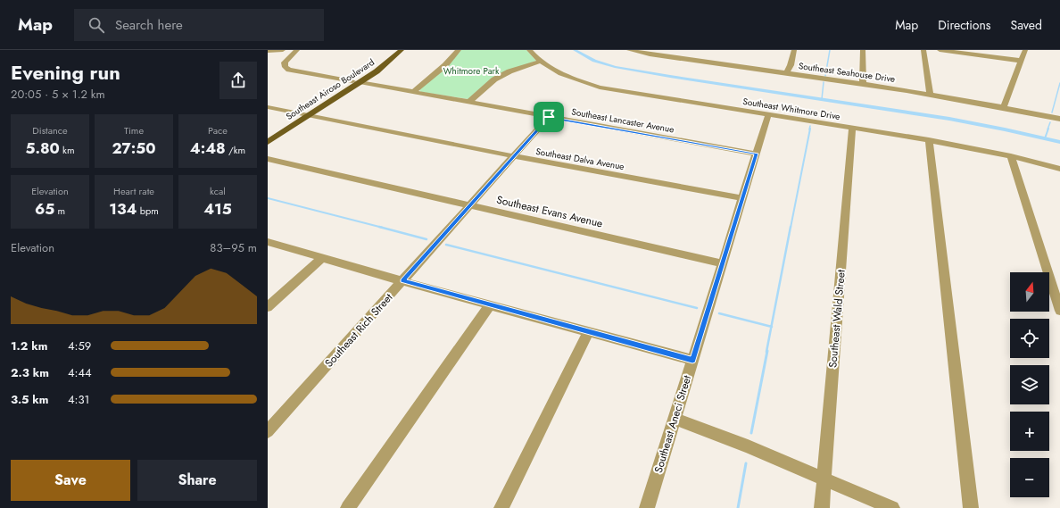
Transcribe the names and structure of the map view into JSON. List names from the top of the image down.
{
  "streets": {
    "main road": ["Southeast Airoso Boulevard"],
    "street": [
      "Southeast Seahouse Drive",
      "Southeast Whitmore Drive",
      "Southeast Lancaster Avenue",
      "Southeast Dalva Avenue",
      "Southeast Evans Avenue",
      "Southeast Wald Street",
      "Southeast Rich Street",
      "Southeast Aneci Street"
    ]
  },
  "crossings": [
    ["Southeast Airoso Boulevard", "Southeast Lancaster Avenue"],
    ["Southeast Airoso Boulevard", "Southeast Dalva Avenue"],
    ["Southeast Whitmore Drive", "Southeast Wald Street"],
    ["Southeast Whitmore Drive", "Southeast Aneci Street"],
    ["Southeast Lancaster Avenue", "Southeast Rich Street"],
    ["Southeast Lancaster Avenue", "Southeast Aneci Street"],
    ["Southeast Dalva Avenue", "Southeast Rich Street"],
    ["Southeast Dalva Avenue", "Southeast Aneci Street"],
    ["Southeast Evans Avenue", "Southeast Rich Street"],
    ["Southeast Evans Avenue", "Southeast Aneci Street"]
  ],
  "parks": ["Whitmore Park"],
  "north": "top",
  "page": {
    "header": "Map",
    "search": "Search here",
    "nav": ["Map", "Directions", "Saved"],
    "heading": ["Evening run", "20:05 · 5 × 1.2 km"],
    "stats": [
      ["Distance", "5.80 km"],
      ["Time", "27:50"],
      ["Pace", "4:48 /km"],
      ["Elevation", "65 m"],
      ["Heart rate", "134 bpm"],
      ["kcal", "415"]
    ],
    "chart": ["Elevation", "83–95 m"],
    "map_buttons": ["+", "−"],
    "list": [
      {
        "name": "1.2 km",
        "note": "4:59"
      },
      {
        "name": "2.3 km",
        "note": "4:44"
      },
      {
        "name": "3.5 km",
        "note": "4:31"
      }
    ],
    "buttons": ["Save", "Share"]
  }
}
